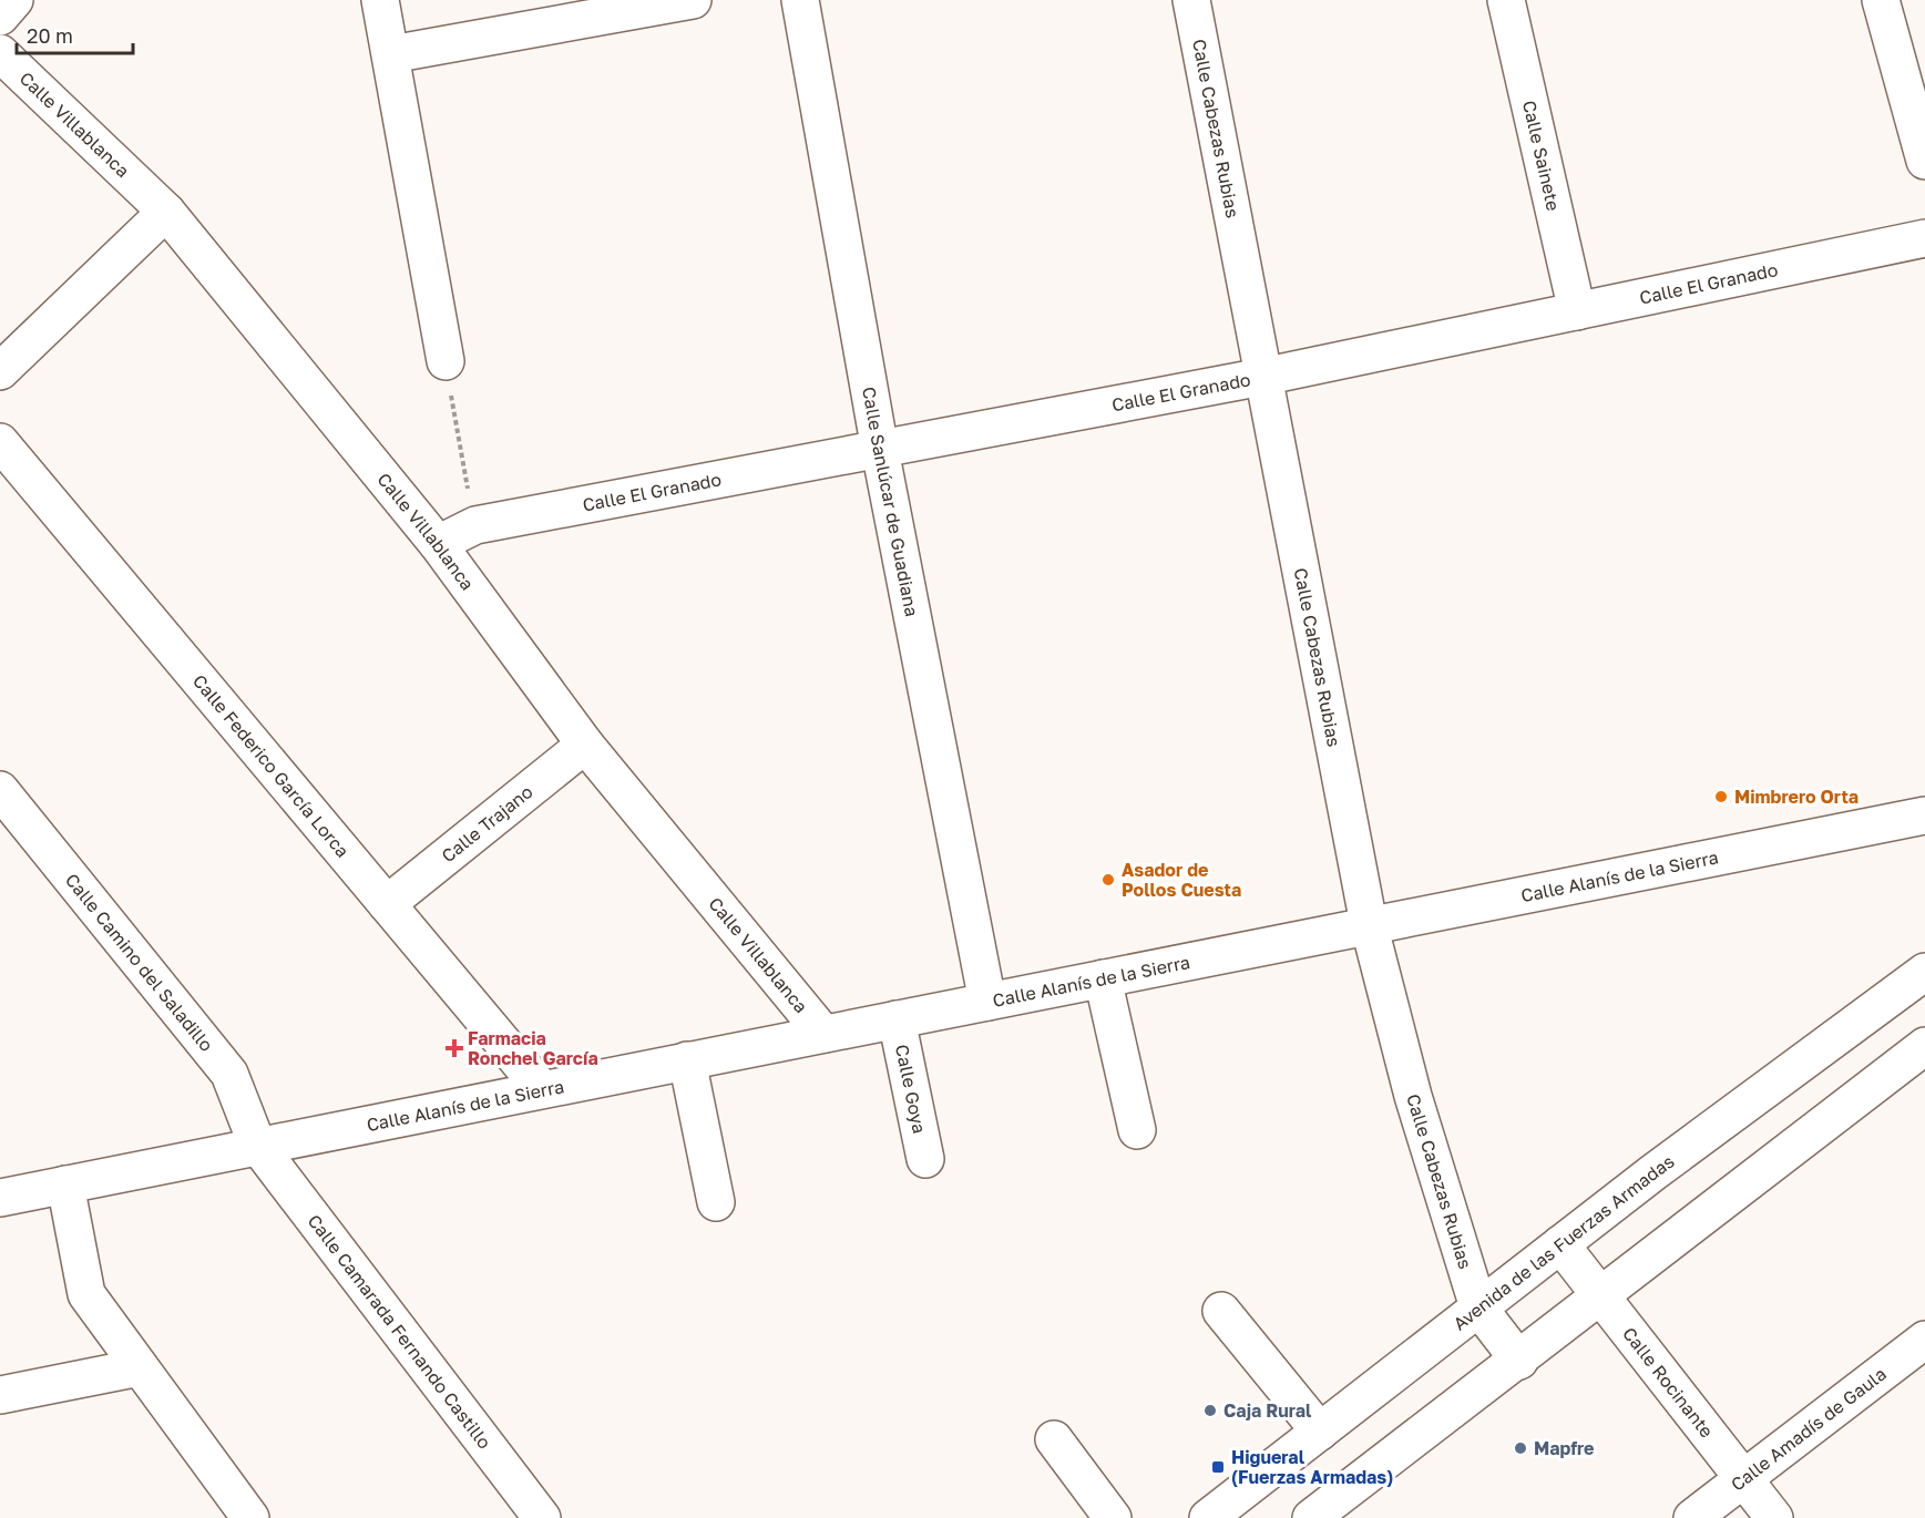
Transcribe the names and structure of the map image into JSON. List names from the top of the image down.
{
  "streets": {
    "street": [
      "Calle Villablanca",
      "Calle Cabezas Rubias",
      "Calle Sainete",
      "Calle El Granado",
      "Calle Sanlúcar de Guadiana",
      "Calle Federico García Lorca",
      "Calle Trajano",
      "Calle Alanís de la Sierra",
      "Calle Camino del Saladillo",
      "Calle Goya",
      "Avenida de las Fuerzas Armadas",
      "Calle Camarada Fernando Castillo",
      "Calle Rocinante",
      "Calle Amadís de Gaula"
    ]
  },
  "crossings": [
    ["Calle Villablanca", "Calle El Granado"],
    ["Calle Villablanca", "Calle Trajano"],
    ["Calle Villablanca", "Calle Alanís de la Sierra"],
    ["Calle Cabezas Rubias", "Calle El Granado"],
    ["Calle Cabezas Rubias", "Calle Alanís de la Sierra"],
    ["Calle Cabezas Rubias", "Avenida de las Fuerzas Armadas"],
    ["Calle Sainete", "Calle El Granado"],
    ["Calle El Granado", "Calle Sanlúcar de Guadiana"],
    ["Calle Sanlúcar de Guadiana", "Calle Alanís de la Sierra"],
    ["Calle Federico García Lorca", "Calle Trajano"],
    ["Calle Federico García Lorca", "Calle Alanís de la Sierra"],
    ["Calle Alanís de la Sierra", "Calle Camino del Saladillo"],
    ["Calle Alanís de la Sierra", "Calle Goya"],
    ["Calle Alanís de la Sierra", "Calle Camarada Fernando Castillo"],
    ["Calle Camino del Saladillo", "Calle Camarada Fernando Castillo"],
    ["Avenida de las Fuerzas Armadas", "Calle Rocinante"],
    ["Calle Rocinante", "Calle Amadís de Gaula"]
  ],
  "places": {
    "other": [
      "Mimbrero Orta",
      "Asador de Pollos Cuesta",
      "Caja Rural",
      "Mapfre"
    ],
    "health": ["Farmacia Ronchel García"],
    "transit": ["Higueral (Fuerzas Armadas)"]
  },
  "scale_bar": "20 m"
}
